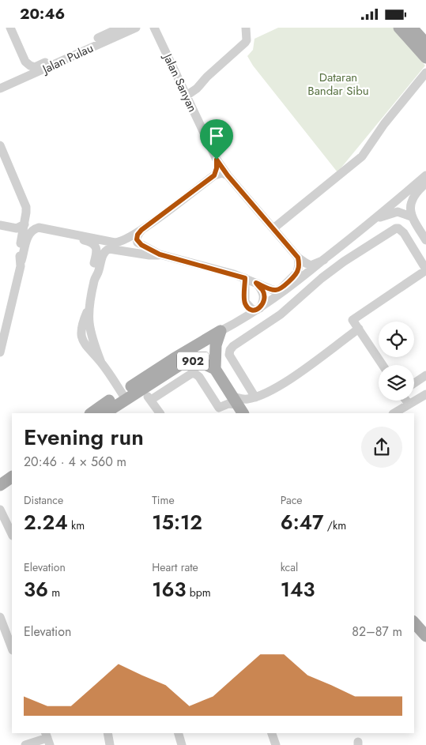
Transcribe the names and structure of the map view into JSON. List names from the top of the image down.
{
  "streets": {
    "main road": ["902"],
    "street": ["Jalan Pulau", "Jalan Sanyan"]
  },
  "parks": ["Dataran Bandar Sibu"],
  "page": {
    "status": "20:46",
    "heading": ["Evening run", "20:46 · 4 × 560 m"],
    "stats": [
      ["Distance", "2.24 km"],
      ["Time", "15:12"],
      ["Pace", "6:47 /km"],
      ["Elevation", "36 m"],
      ["Heart rate", "163 bpm"],
      ["kcal", "143"]
    ],
    "chart": ["Elevation", "82–87 m"]
  }
}
